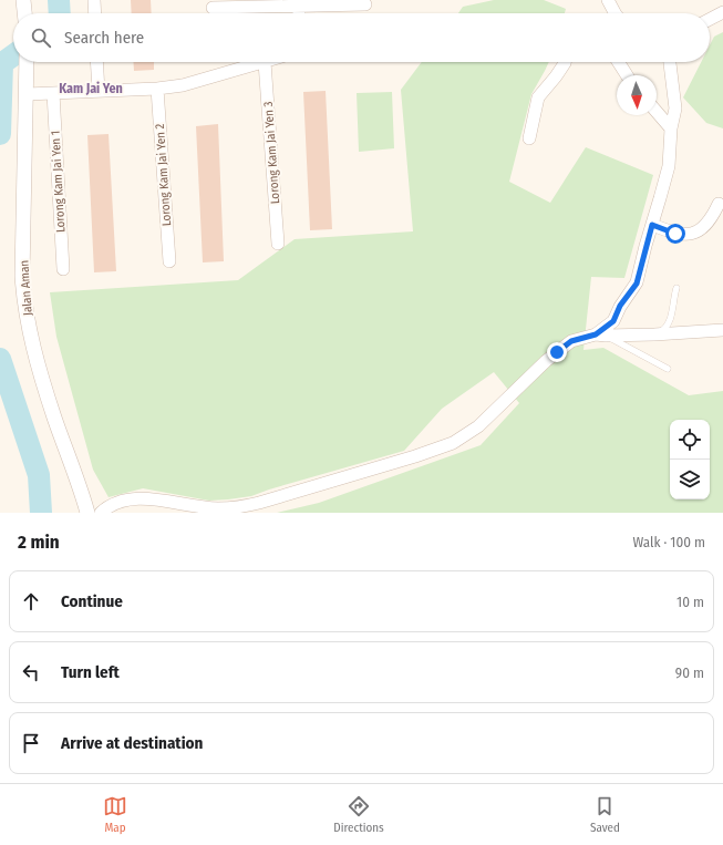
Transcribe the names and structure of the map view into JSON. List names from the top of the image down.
{
  "streets": {
    "street": [
      "Lorong Kam Jai Yen 3",
      "Lorong Kam Jai Yen 2",
      "Lorong Kam Jai Yen 1",
      "Jalan Aman"
    ]
  },
  "districts": ["Kam Jai Yen"],
  "north": "bottom",
  "page": {
    "search": "Search here",
    "heading": ["2 min", "Walk · 100 m"],
    "list": [
      ["Continue", "10 m"],
      ["Turn left", "90 m"],
      "Arrive at destination"
    ],
    "nav": ["Map", "Directions", "Saved"]
  }
}
